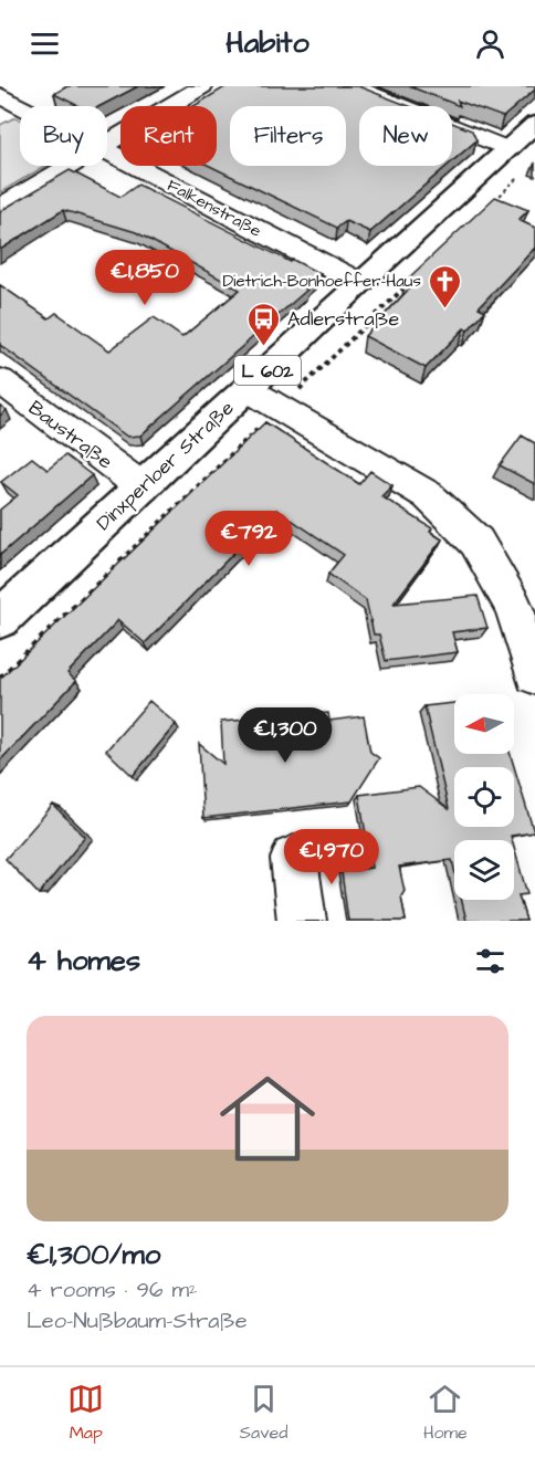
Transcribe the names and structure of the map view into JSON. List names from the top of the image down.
{
  "streets": {
    "main road": ["L 602", "Dinxperloer Straße"],
    "street": ["Falkenstraße", "Baustraße"]
  },
  "crossings": [
    ["Falkenstraße", "Dinxperloer Straße"],
    ["Baustraße", "Dinxperloer Straße"]
  ],
  "places": {
    "church": ["Dietrich-Bonhoeffer-Haus"],
    "bus stop": ["Adlerstraße"]
  },
  "north": "left",
  "page": {
    "header": "Habito",
    "chip": [
      "Buy",
      "Rent",
      "Filters",
      "New"
    ],
    "price": [
      "€1,850",
      "€792",
      "€1,300",
      "€1,970"
    ],
    "heading": "4 homes",
    "list": [
      {
        "name": "€1,300/mo",
        "note": "4 rooms · 96 m² · Leo-Nußbaum-Straße"
      }
    ],
    "tabs": ["Map", "Saved", "Home"]
  }
}
